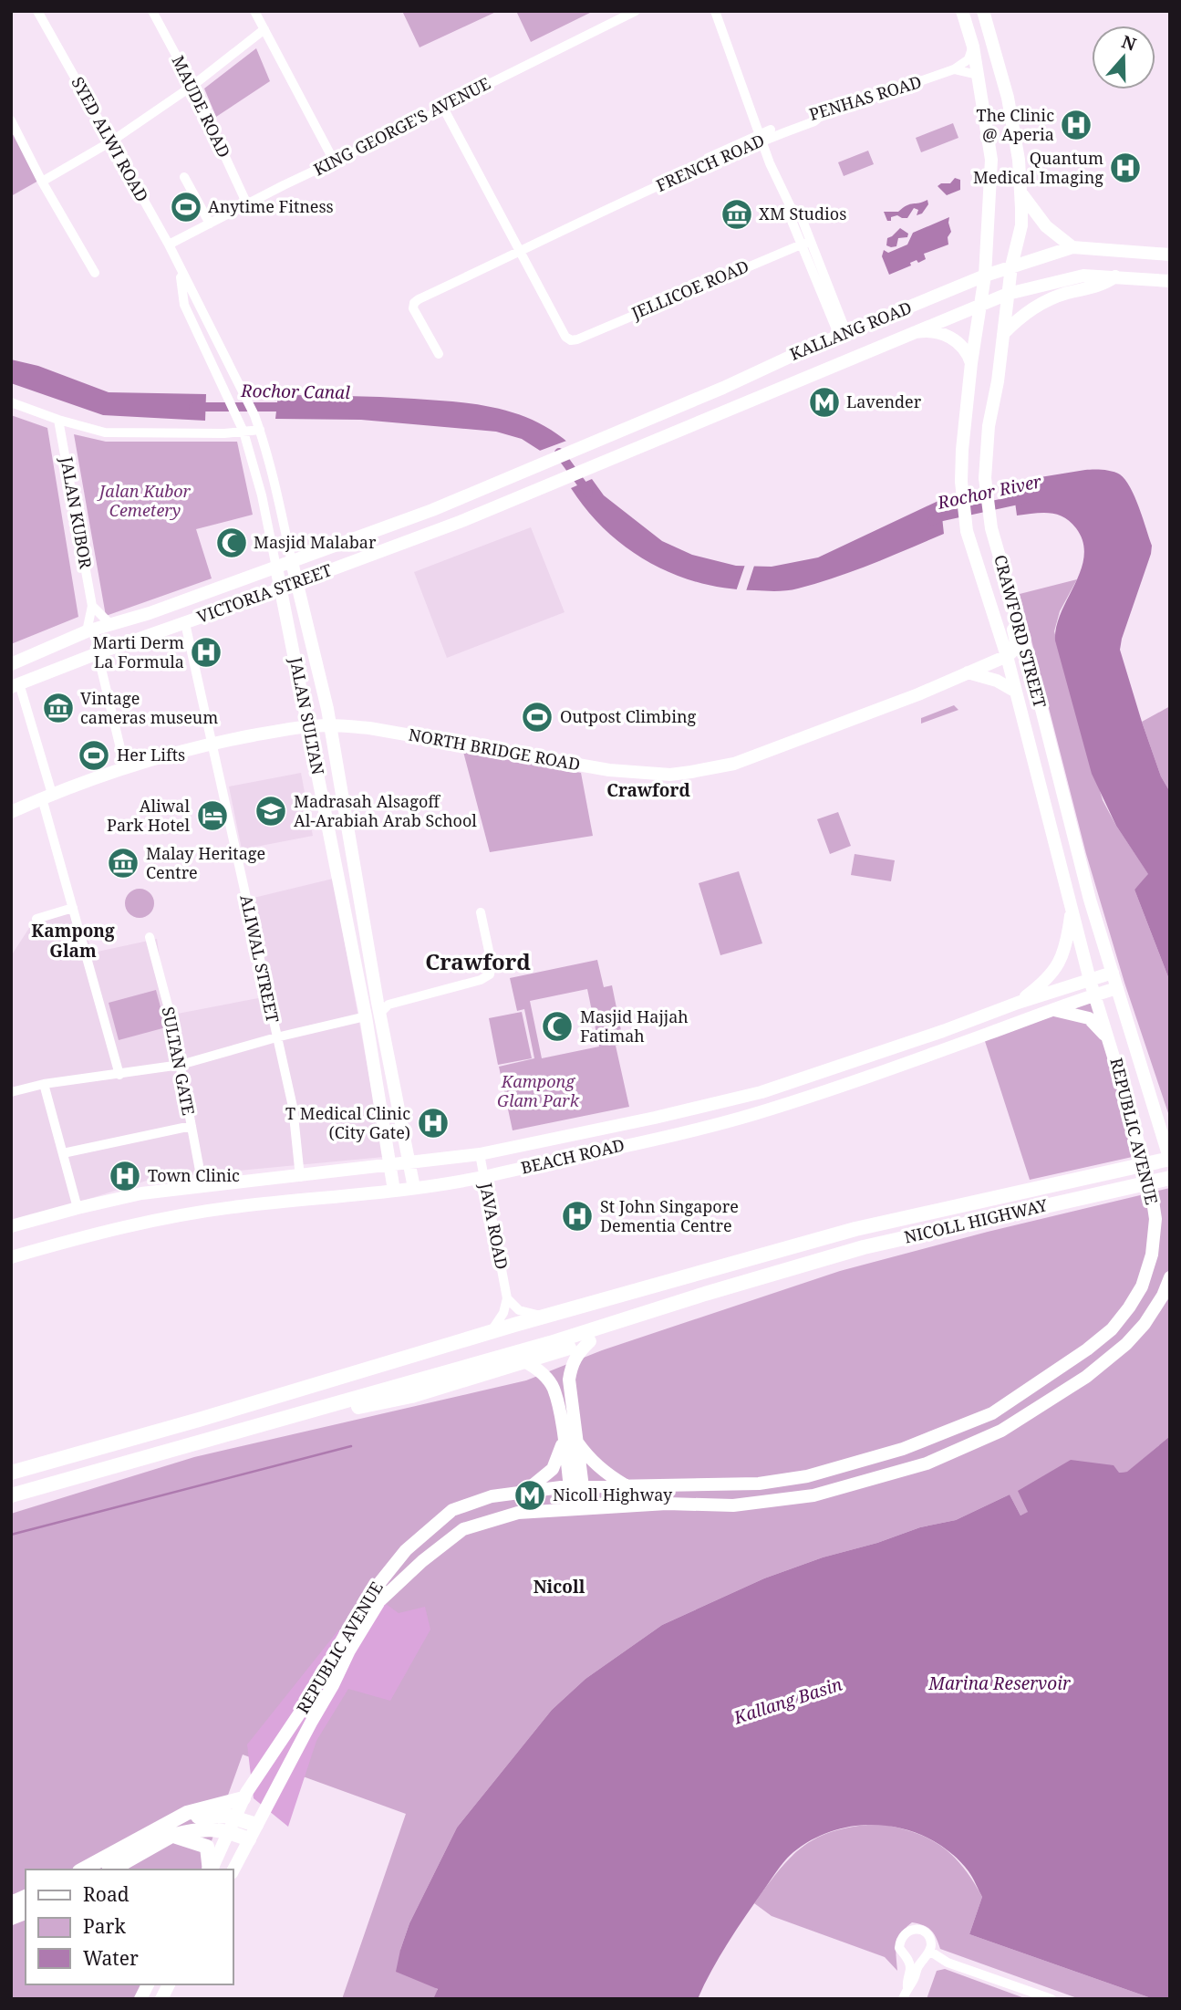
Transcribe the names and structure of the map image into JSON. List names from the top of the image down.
{
  "streets": {
    "highway": ["NICOLL HIGHWAY"],
    "main road": [
      "KALLANG ROAD",
      "VICTORIA STREET",
      "CRAWFORD STREET",
      "JALAN SULTAN",
      "NORTH BRIDGE ROAD",
      "REPUBLIC AVENUE",
      "BEACH ROAD"
    ],
    "street": [
      "PENHAS ROAD",
      "MAUDE ROAD",
      "KING GEORGE'S AVENUE",
      "SYED ALWI ROAD",
      "FRENCH ROAD",
      "JELLICOE ROAD",
      "JALAN KUBOR",
      "ALIWAL STREET",
      "SULTAN GATE",
      "JAVA ROAD"
    ]
  },
  "crossings": [
    ["PENHAS ROAD", "FRENCH ROAD"],
    ["MAUDE ROAD", "KING GEORGE'S AVENUE"],
    ["KING GEORGE'S AVENUE", "SYED ALWI ROAD"],
    ["SYED ALWI ROAD", "JALAN SULTAN"],
    ["FRENCH ROAD", "JELLICOE ROAD"],
    ["KALLANG ROAD", "VICTORIA STREET"],
    ["KALLANG ROAD", "CRAWFORD STREET"],
    ["JALAN KUBOR", "VICTORIA STREET"],
    ["VICTORIA STREET", "JALAN SULTAN"],
    ["VICTORIA STREET", "ALIWAL STREET"],
    ["CRAWFORD STREET", "NORTH BRIDGE ROAD"],
    ["CRAWFORD STREET", "REPUBLIC AVENUE"],
    ["CRAWFORD STREET", "BEACH ROAD"],
    ["JALAN SULTAN", "NORTH BRIDGE ROAD"],
    ["JALAN SULTAN", "BEACH ROAD"],
    ["NORTH BRIDGE ROAD", "ALIWAL STREET"],
    ["ALIWAL STREET", "BEACH ROAD"],
    ["SULTAN GATE", "BEACH ROAD"],
    ["REPUBLIC AVENUE", "BEACH ROAD"],
    ["REPUBLIC AVENUE", "NICOLL HIGHWAY"],
    ["BEACH ROAD", "JAVA ROAD"]
  ],
  "districts": [
    "Crawford",
    "Kampong Glam",
    "Crawford",
    "Nicoll"
  ],
  "water": [
    "Rochor Canal",
    "Rochor River",
    "Marina Reservoir",
    "Kallang Basin"
  ],
  "parks": ["Jalan Kubor Cemetery", "Kampong Glam Park"],
  "places": {
    "hospital": [
      "The Clinic @ Aperia",
      "Quantum Medical Imaging",
      "Marti Derm La Formula",
      "T Medical Clinic (City Gate)",
      "Town Clinic",
      "St John Singapore Dementia Centre"
    ],
    "sports": ["Anytime Fitness", "Outpost Climbing", "Her Lifts"],
    "museum": ["XM Studios", "Vintage cameras museum", "Malay Heritage Centre"],
    "metro station": ["Lavender", "Nicoll Highway"],
    "mosque": ["Masjid Malabar", "Masjid Hajjah Fatimah"],
    "school or university": ["Madrasah Alsagoff Al-Arabiah Arab School"],
    "hotel": ["Aliwal Park Hotel"]
  },
  "legend": ["Road", "Park", "Water"],
  "north": "top"
}
